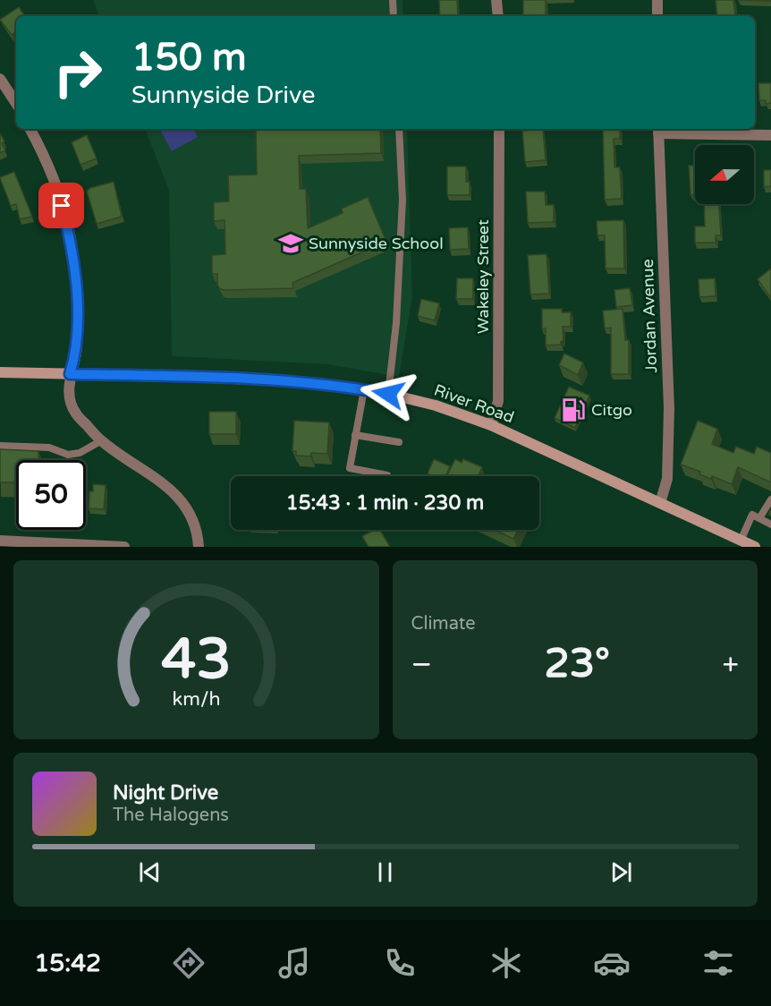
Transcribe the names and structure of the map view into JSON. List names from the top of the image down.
{
  "streets": {
    "main road": ["River Road"],
    "street": ["Wakeley Street", "Jordan Avenue"]
  },
  "crossings": [
    ["Wakeley Street", "River Road"],
    ["Jordan Avenue", "River Road"]
  ],
  "places": {
    "school or university": ["Sunnyside School"],
    "fuel station": ["Citgo"]
  },
  "north": "left",
  "page": {
    "turn": ["150 m", "Sunnyside Drive"],
    "limit": "50",
    "trip": "15:43 · 1 min · 230 m",
    "tile": "Climate",
    "heat": ["−", "23°", "+"],
    "song": ["Night Drive", "The Halogens"],
    "tabs": "15:42",
    "gauge": ["43", "km/h"]
  }
}
